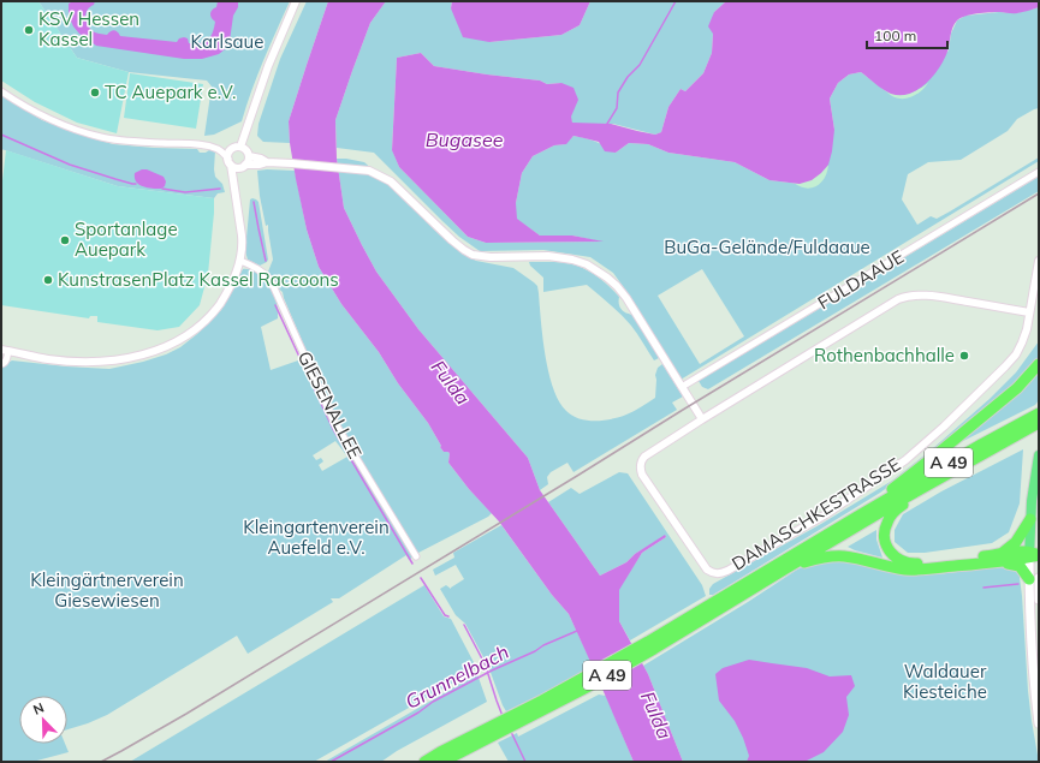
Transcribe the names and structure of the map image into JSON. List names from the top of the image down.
{
  "streets": {
    "highway": ["A 49"],
    "street": ["FULDAAUE", "GIESENALLEE", "DAMASCHKESTRASSE"]
  },
  "water": ["Bugasee", "Fulda", "Grunnelbach"],
  "parks": [
    "Karlsaue",
    "BuGa-Gelände/Fuldaaue",
    "Kleingartenverein Auefeld e.V.",
    "Kleingärtnerverein Giesewiesen",
    "Waldauer Kiesteiche"
  ],
  "places": [
    "KSV Hessen Kassel",
    "TC Auepark e.V.",
    "Sportanlage Auepark",
    "KunstrasenPlatz Kassel Raccoons",
    "Rothenbachhalle"
  ],
  "scale_bar": "100 m",
  "north": "top left"
}
